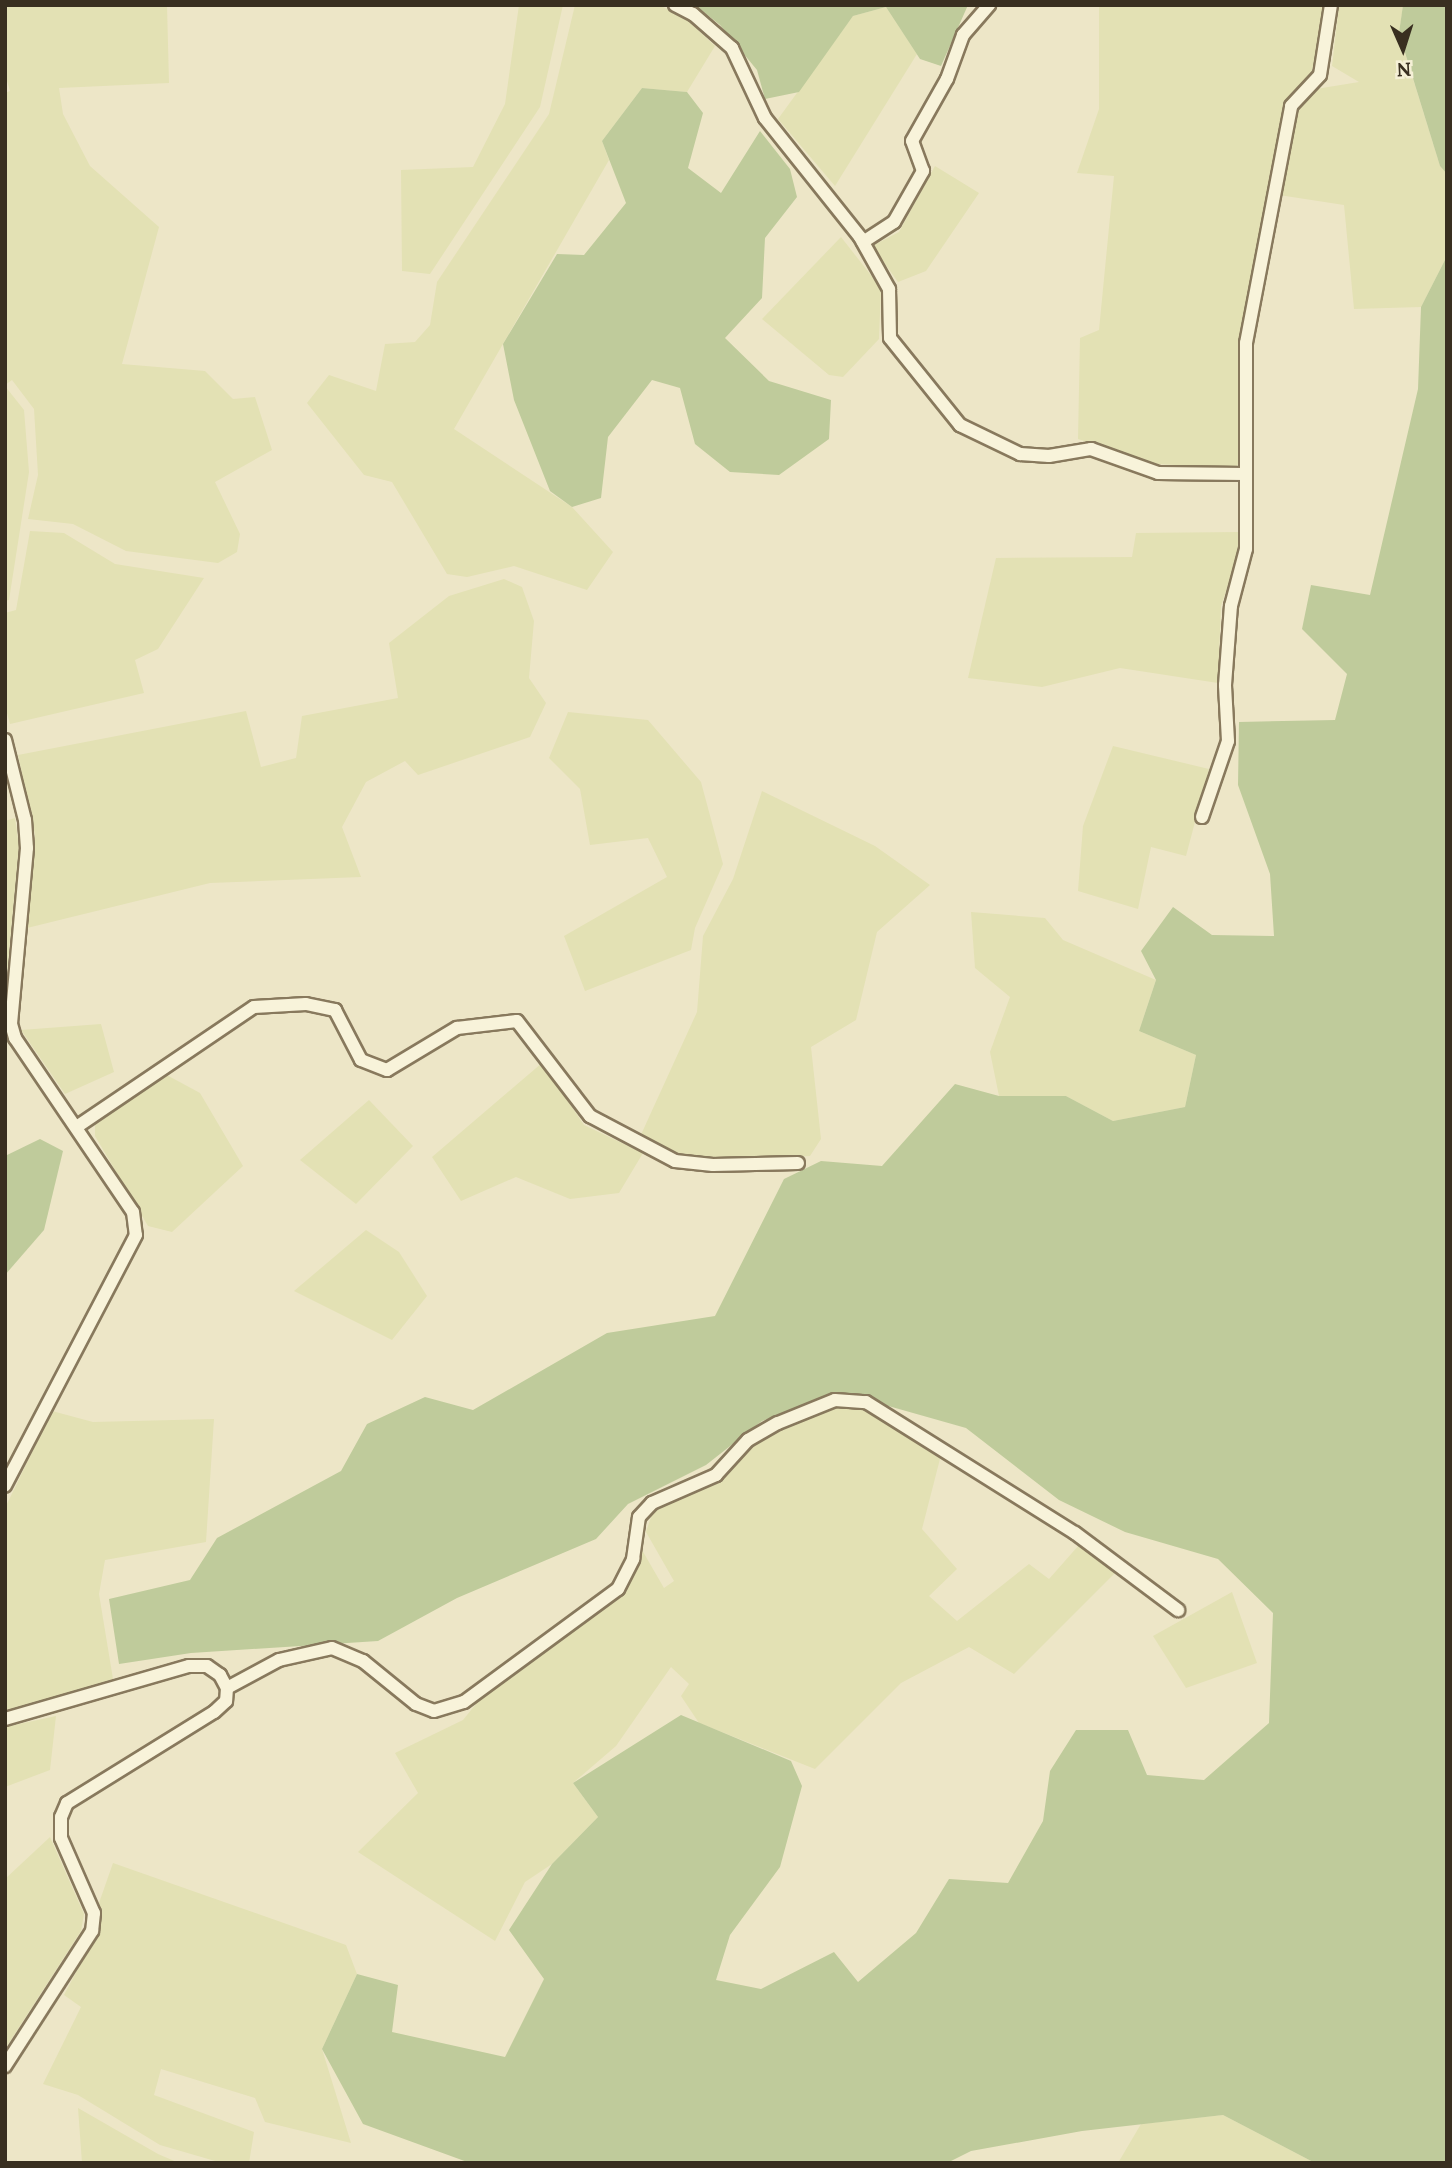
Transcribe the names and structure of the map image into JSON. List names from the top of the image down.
{
  "north": "bottom"
}
